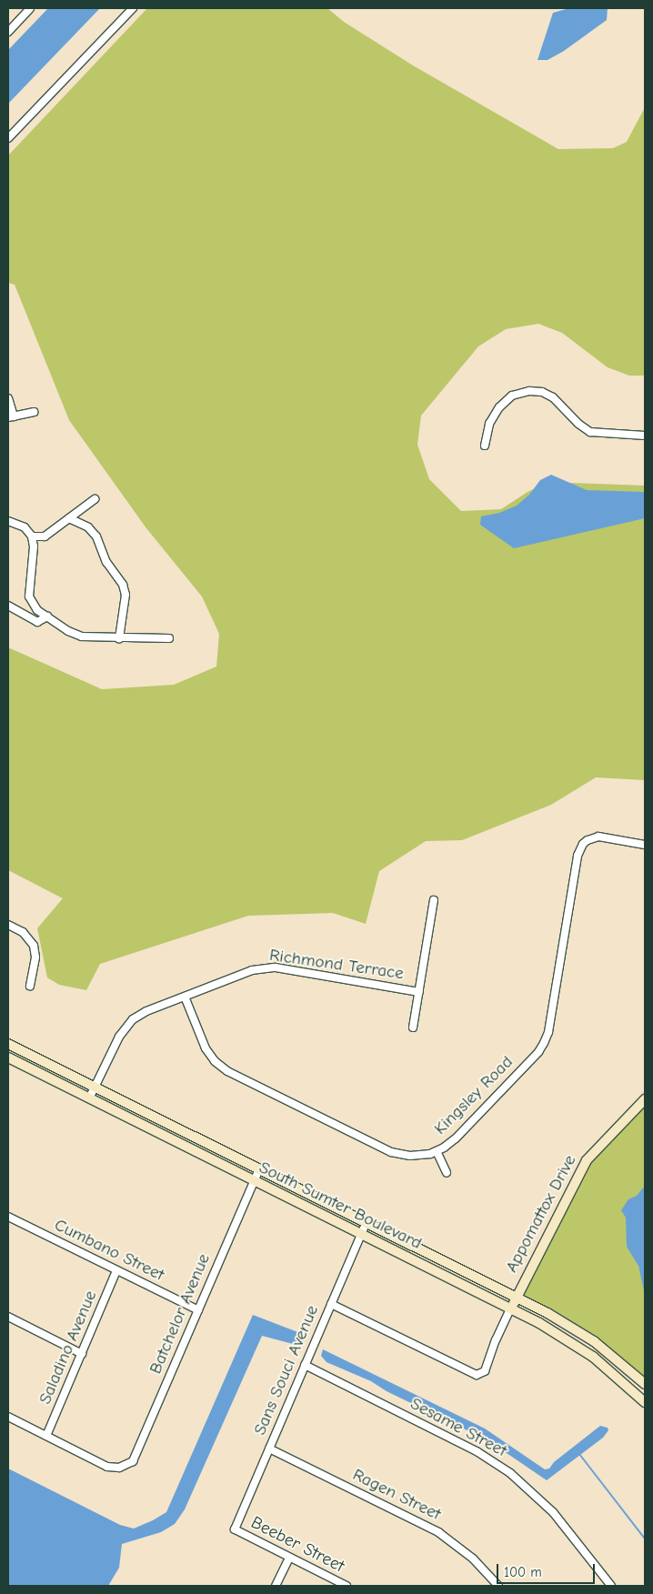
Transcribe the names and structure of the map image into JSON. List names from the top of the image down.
{
  "streets": {
    "main road": ["South Sumter Boulevard", "Appomattox Drive"],
    "street": [
      "Richmond Terrace",
      "Kingsley Road",
      "Cumbano Street",
      "Batchelor Avenue",
      "Saladino Avenue",
      "Sans Souci Avenue",
      "Sesame Street",
      "Ragen Street",
      "Beeber Street"
    ]
  },
  "crossings": [
    ["Richmond Terrace", "Kingsley Road"],
    ["Richmond Terrace", "South Sumter Boulevard"],
    ["South Sumter Boulevard", "Appomattox Drive"],
    ["South Sumter Boulevard", "Batchelor Avenue"],
    ["South Sumter Boulevard", "Sans Souci Avenue"],
    ["Cumbano Street", "Batchelor Avenue"],
    ["Cumbano Street", "Saladino Avenue"],
    ["Batchelor Avenue", "Saladino Avenue"],
    ["Sans Souci Avenue", "Sesame Street"],
    ["Sans Souci Avenue", "Ragen Street"],
    ["Sans Souci Avenue", "Beeber Street"]
  ],
  "scale_bar": "100 m"
}
